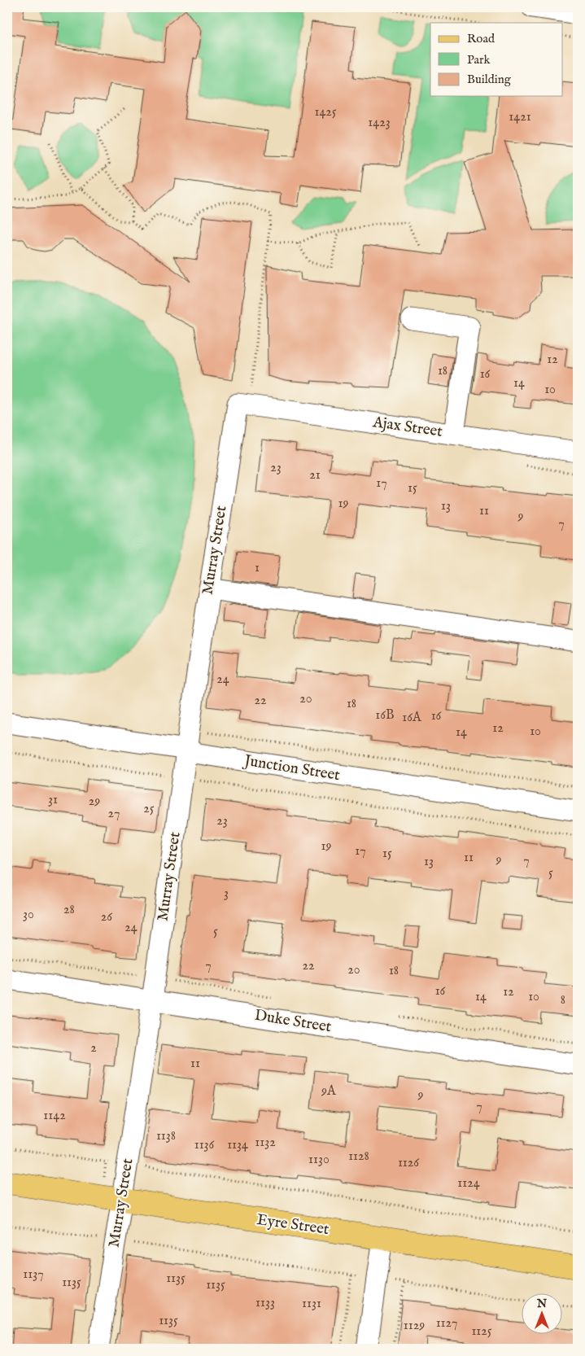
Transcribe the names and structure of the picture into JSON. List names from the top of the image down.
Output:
{
  "streets": {
    "main road": ["Eyre Street"],
    "street": [
      "Ajax Street",
      "Murray Street",
      "Junction Street",
      "Duke Street"
    ]
  },
  "crossings": [
    ["Ajax Street", "Murray Street"],
    ["Murray Street", "Junction Street"],
    ["Murray Street", "Duke Street"],
    ["Murray Street", "Eyre Street"]
  ],
  "house_numbers": [
    "1425",
    "1421",
    "1423",
    "12",
    "18",
    "16",
    "14",
    "10",
    "23",
    "21",
    "17",
    "15",
    "19",
    "13",
    "11",
    "9",
    "7",
    "1",
    "24",
    "20",
    "22",
    "18",
    "16B",
    "16",
    "16A",
    "12",
    "10",
    "14",
    "31",
    "29",
    "25",
    "27",
    "23",
    "19",
    "17",
    "15",
    "11",
    "9",
    "7",
    "13",
    "5",
    "3",
    "28",
    "30",
    "26",
    "24",
    "5",
    "7",
    "22",
    "20",
    "18",
    "16",
    "12",
    "14",
    "10",
    "8",
    "2",
    "11",
    "9A",
    "9",
    "7",
    "1142",
    "1138",
    "1132",
    "1136",
    "1134",
    "1128",
    "1130",
    "1126",
    "1124",
    "1137",
    "1135",
    "1135",
    "1135",
    "1133",
    "1131",
    "1135",
    "1127",
    "1129",
    "1125"
  ],
  "legend": ["Road", "Park", "Building"],
  "north": "top"
}
